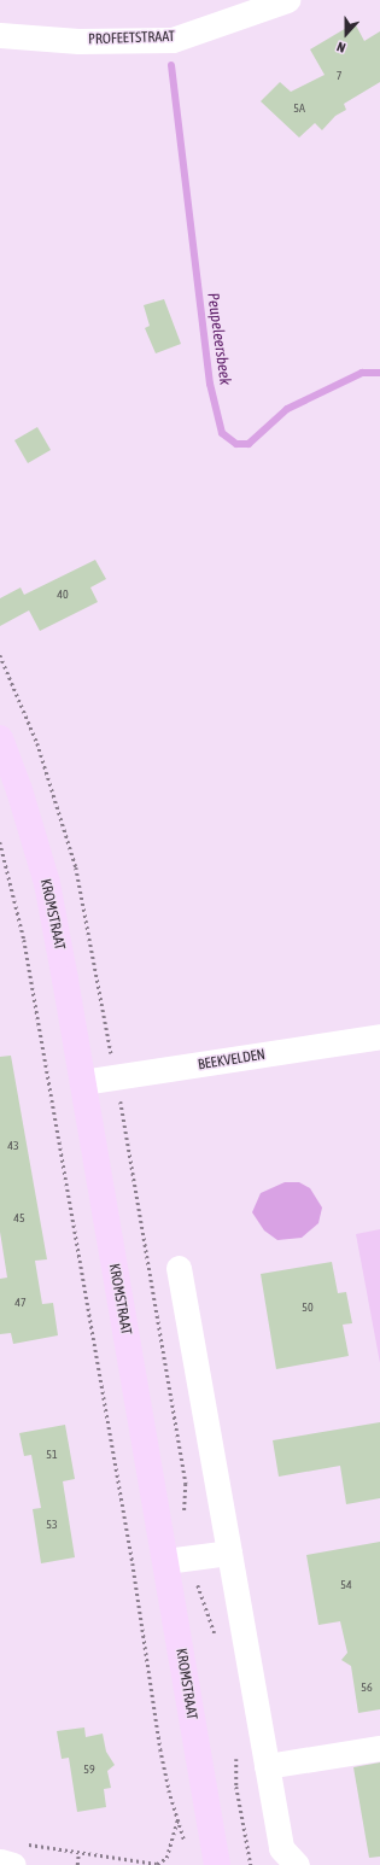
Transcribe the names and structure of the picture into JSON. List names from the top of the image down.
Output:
{
  "streets": {
    "main road": ["KROMSTRAAT"],
    "street": ["PROFEETSTRAAT", "BEEKVELDEN"]
  },
  "crossings": [
    ["KROMSTRAAT", "BEEKVELDEN"]
  ],
  "water": ["Peupeleersbeek"],
  "house_numbers": [
    "7",
    "5A",
    "40",
    "43",
    "45",
    "47",
    "50",
    "51",
    "53",
    "54",
    "56",
    "59"
  ],
  "north": "bottom"
}
